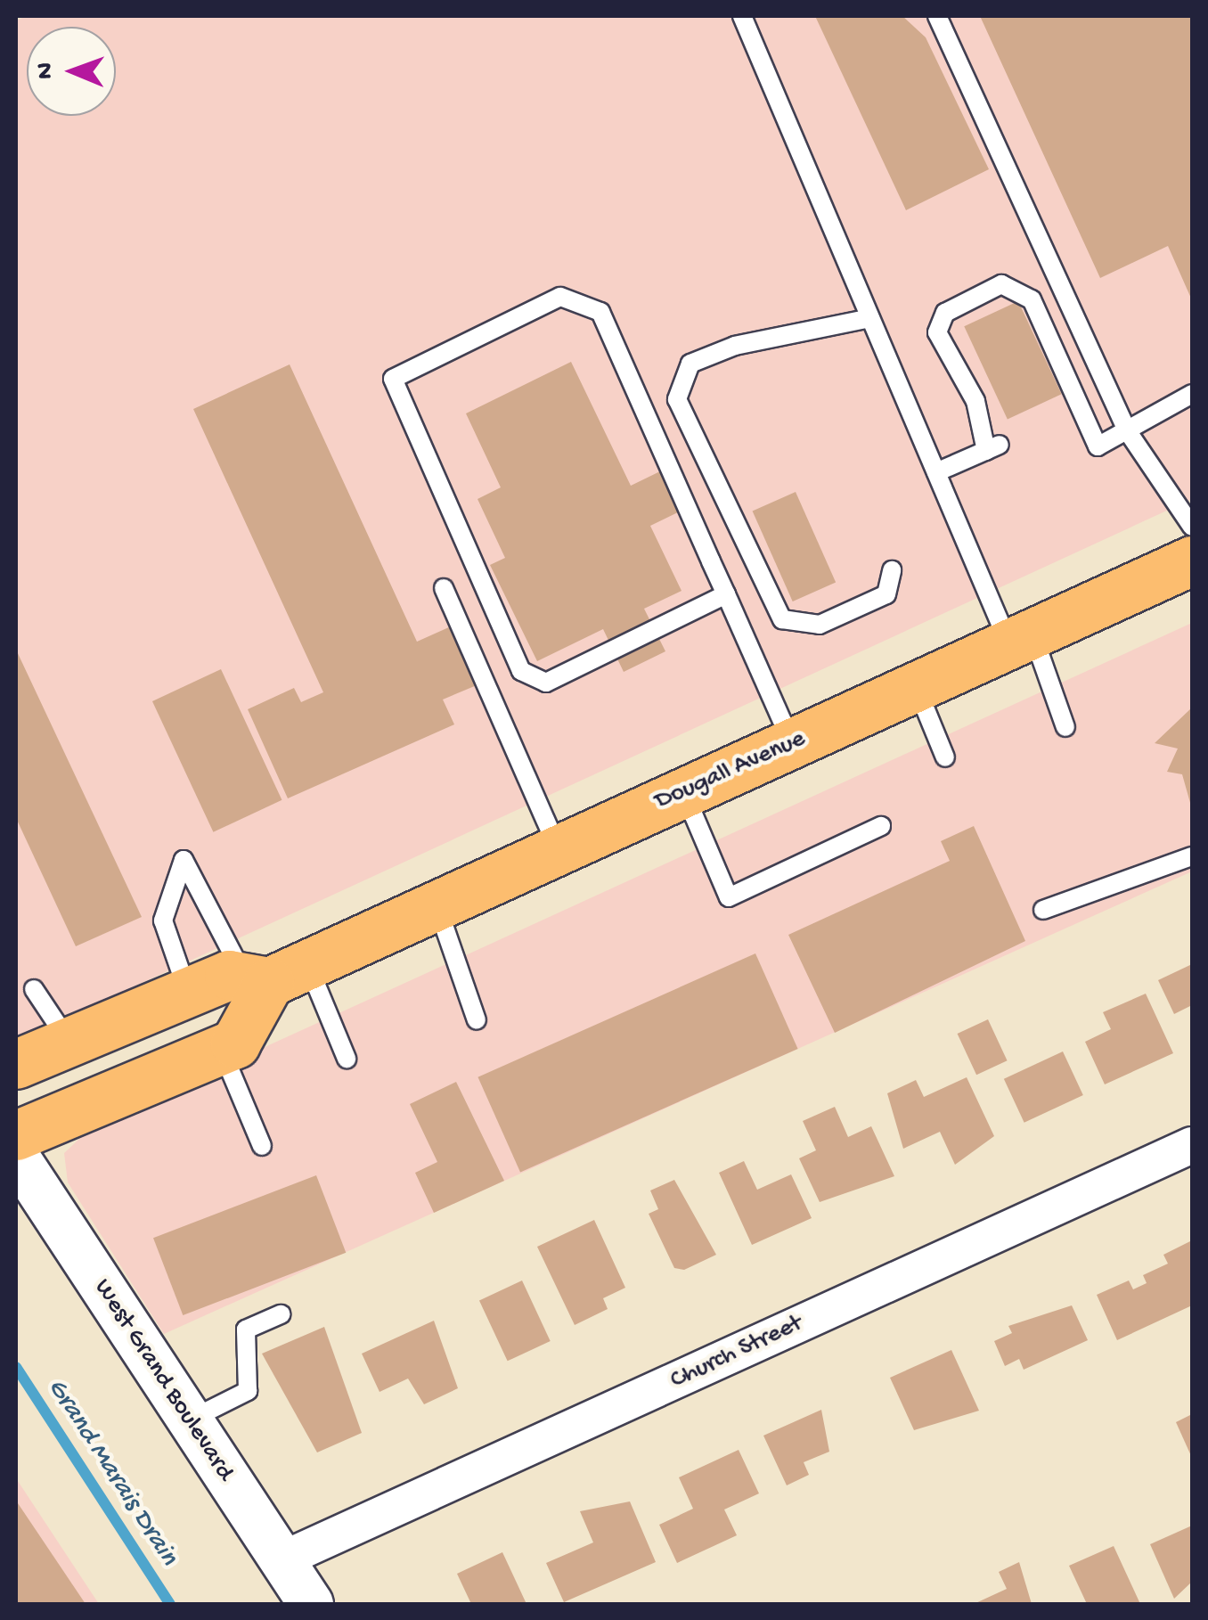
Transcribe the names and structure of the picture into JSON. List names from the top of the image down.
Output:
{
  "streets": {
    "main road": ["Dougall Avenue"],
    "street": ["Church Street", "West Grand Boulevard"]
  },
  "crossings": [
    ["Church Street", "West Grand Boulevard"]
  ],
  "water": ["Grand Marais Drain"],
  "north": "left"
}
